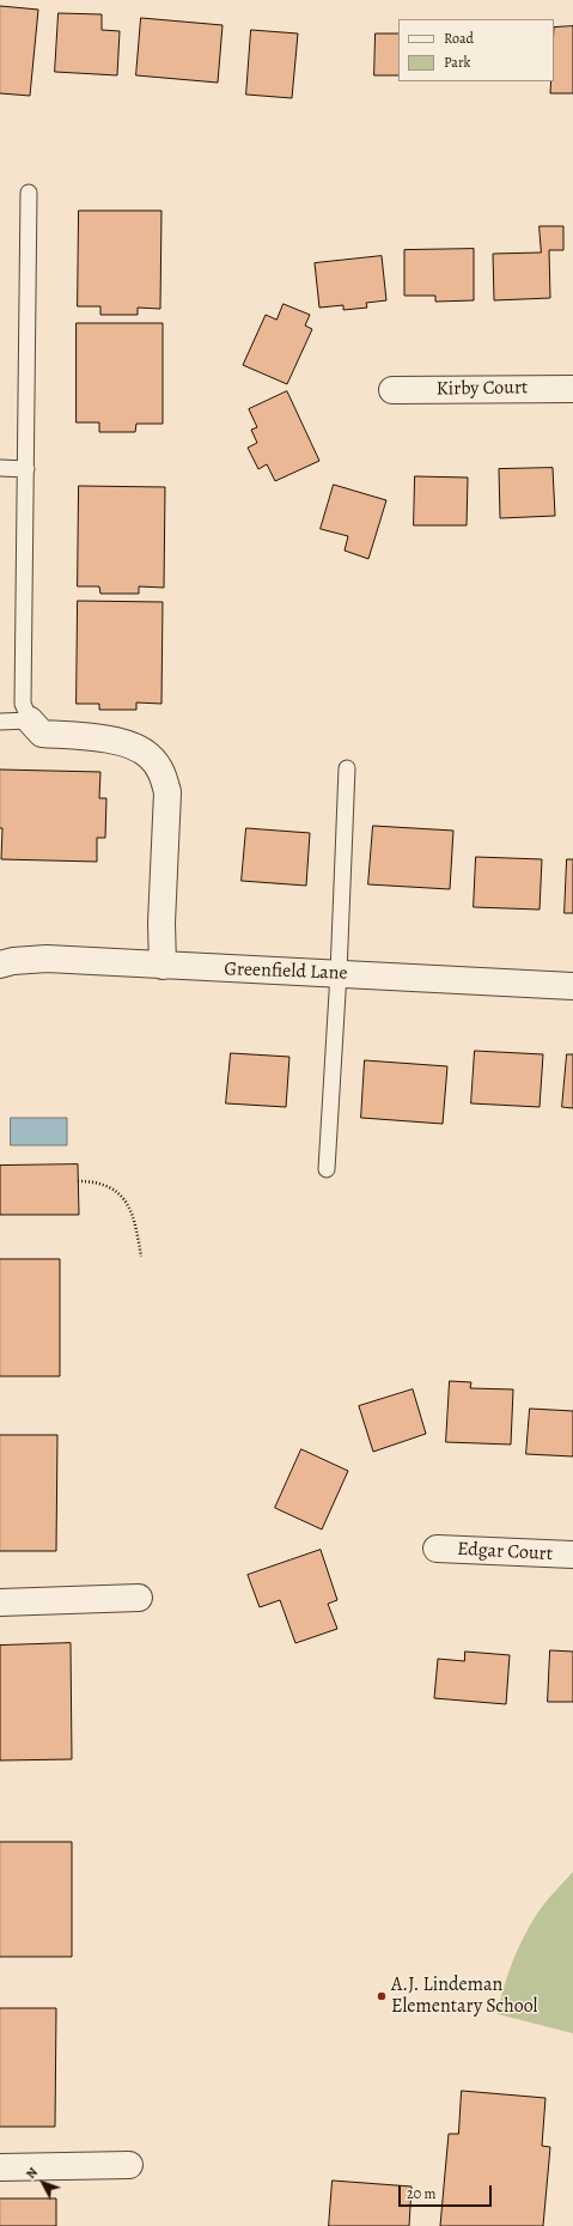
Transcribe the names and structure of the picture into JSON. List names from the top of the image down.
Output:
{
  "streets": {
    "street": ["Kirby Court", "Greenfield Lane", "Edgar Court"]
  },
  "places": ["A.J. Lindeman Elementary School"],
  "legend": ["Road", "Park"],
  "scale_bar": "20 m",
  "north": "top left"
}
